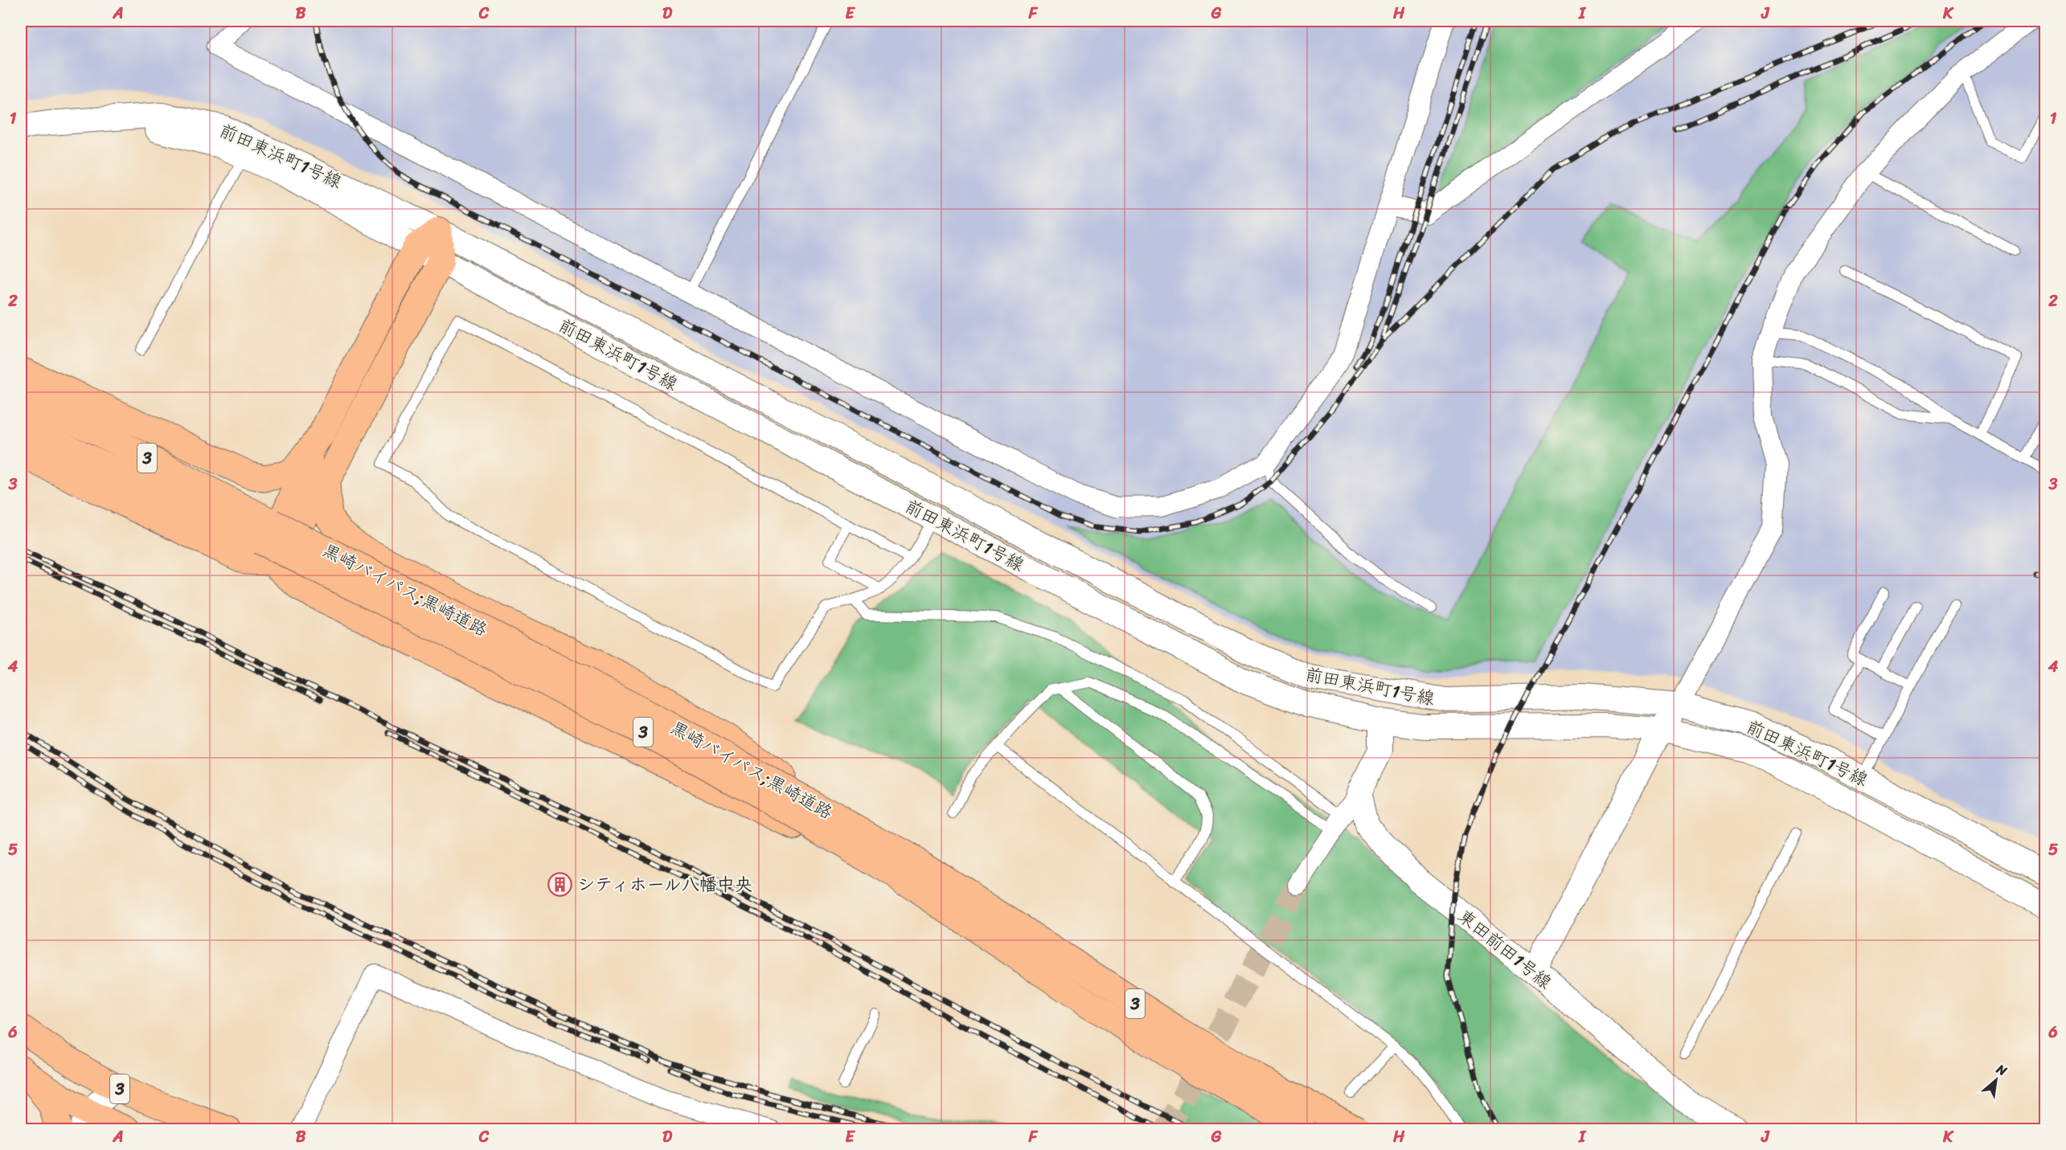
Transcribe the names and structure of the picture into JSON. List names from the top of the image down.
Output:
{
  "streets": {
    "highway": ["3", "黒崎バイパス;黒崎道路"],
    "street": ["前田東浜町1号線", "東田前田1号線"]
  },
  "places": {
    "building": ["シティホール八幡中央"]
  },
  "north": "top right",
  "grid": {
    "columns": [
      "A",
      "B",
      "C",
      "D",
      "E",
      "F",
      "G",
      "H",
      "I",
      "J",
      "K"
    ],
    "rows": [
      "1",
      "2",
      "3",
      "4",
      "5",
      "6"
    ]
  }
}
